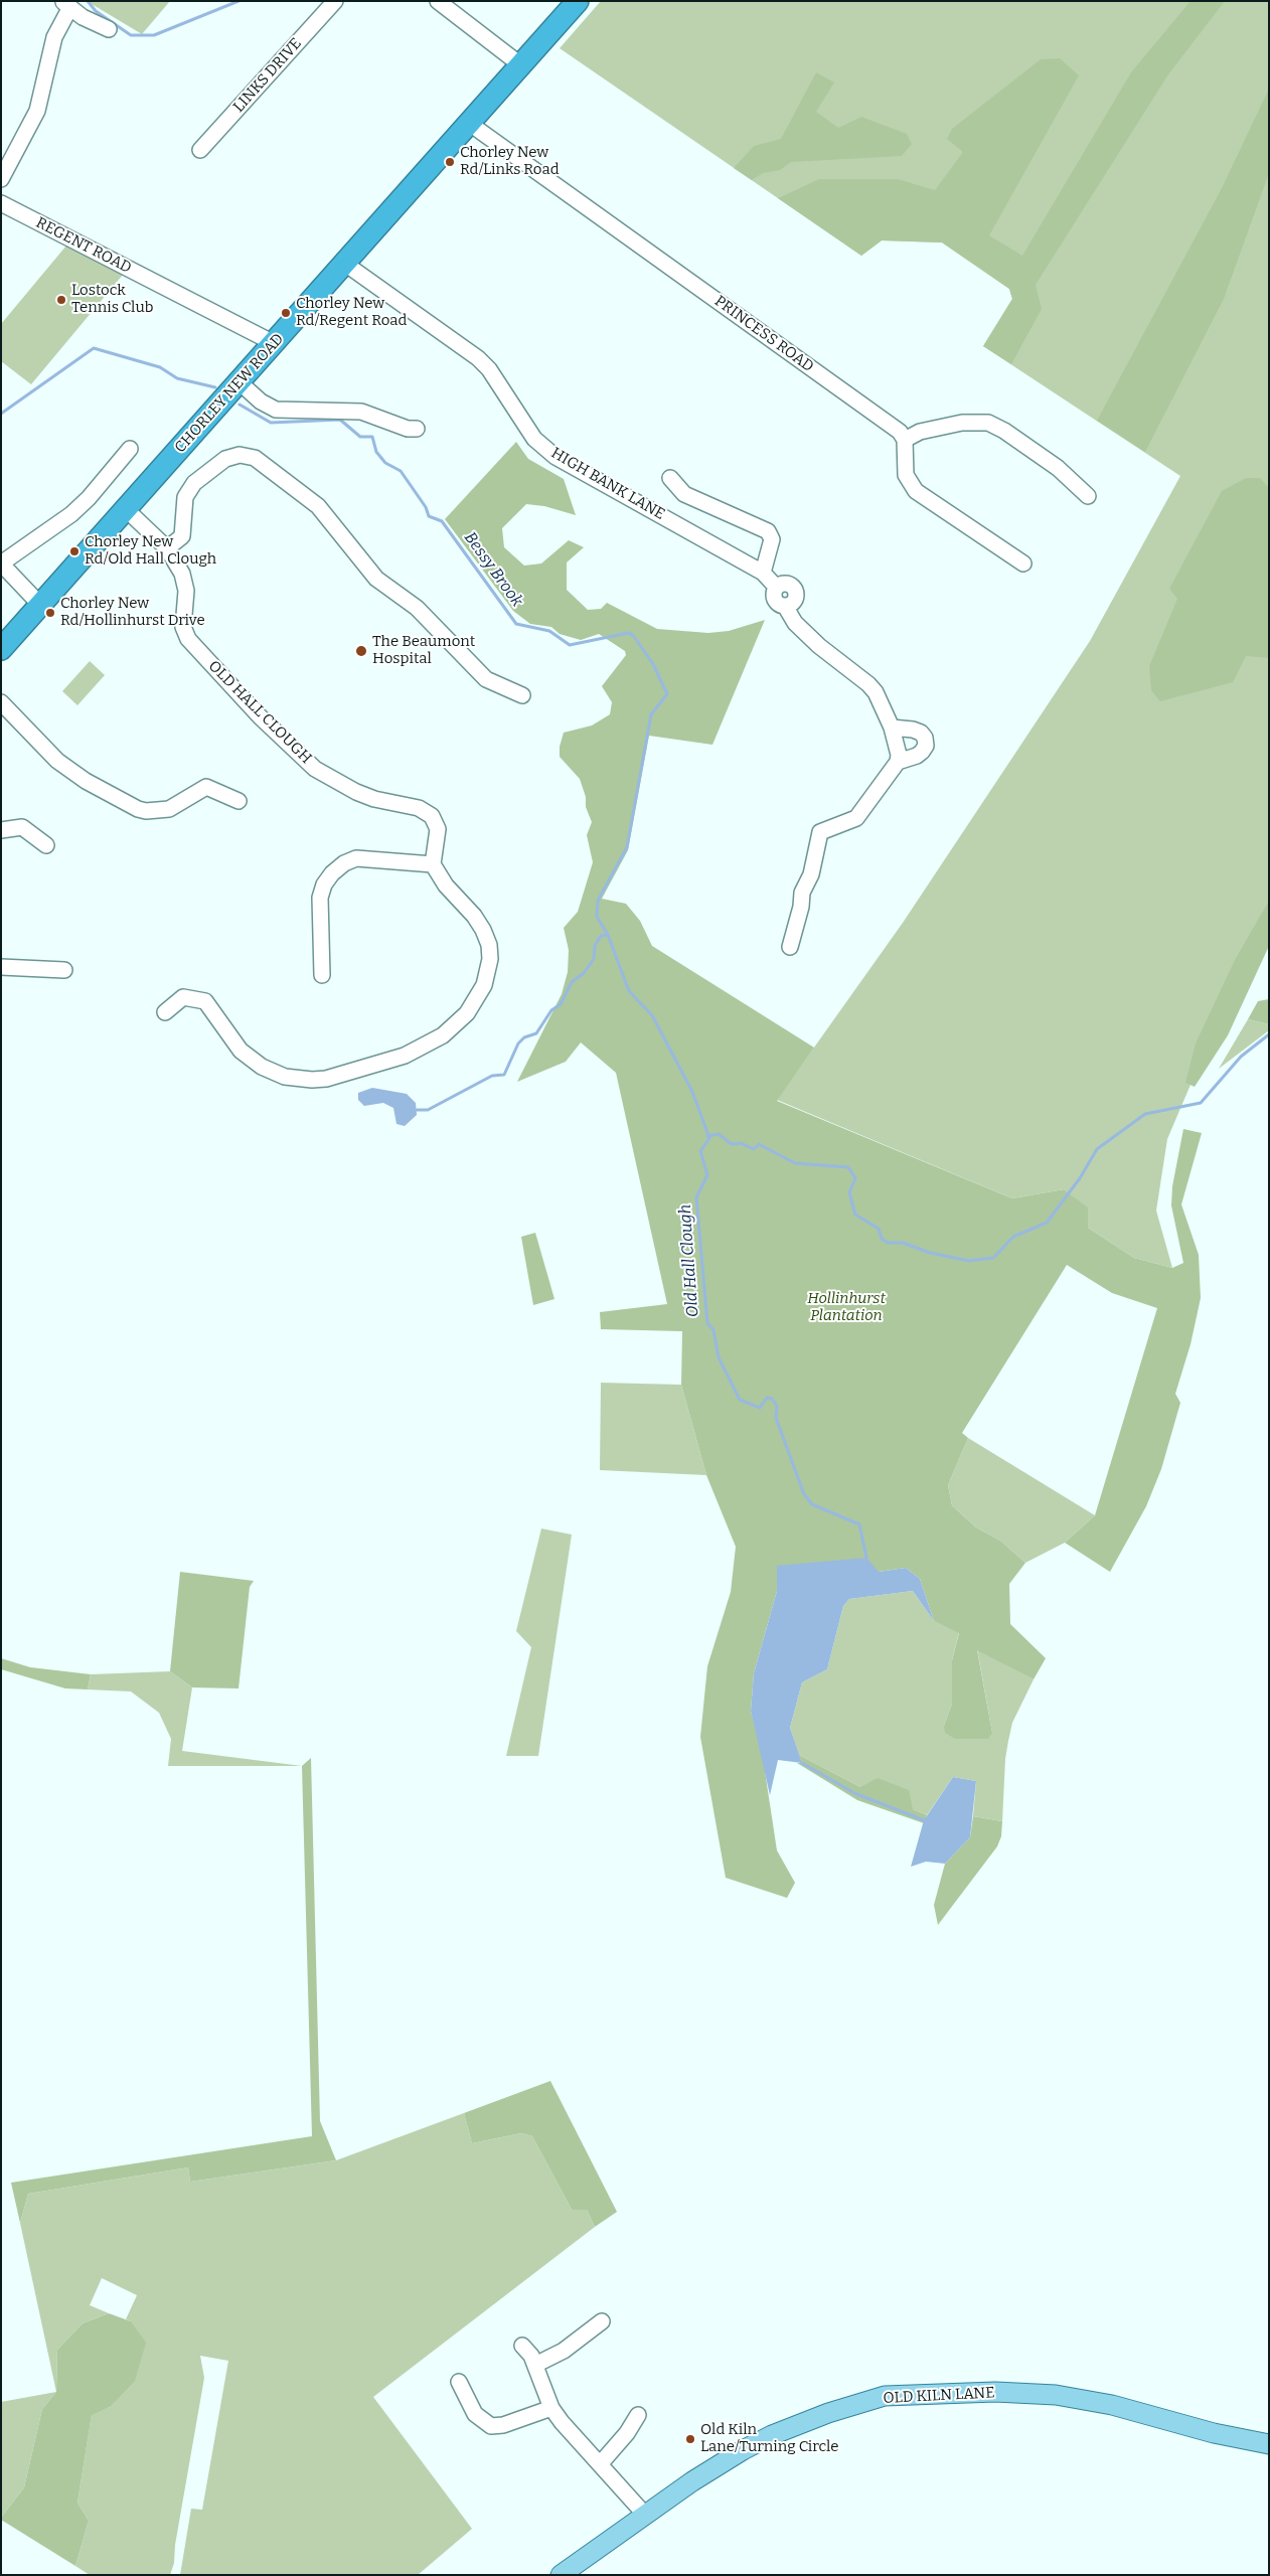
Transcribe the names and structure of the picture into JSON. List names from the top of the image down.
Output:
{
  "streets": {
    "highway": ["CHORLEY NEW ROAD"],
    "main road": ["OLD KILN LANE"],
    "street": [
      "LINKS DRIVE",
      "REGENT ROAD",
      "PRINCESS ROAD",
      "HIGH BANK LANE",
      "OLD HALL CLOUGH"
    ]
  },
  "crossings": [
    ["REGENT ROAD", "CHORLEY NEW ROAD"],
    ["PRINCESS ROAD", "CHORLEY NEW ROAD"],
    ["CHORLEY NEW ROAD", "HIGH BANK LANE"],
    ["CHORLEY NEW ROAD", "OLD HALL CLOUGH"]
  ],
  "water": ["Bessy Brook", "Old Hall Clough"],
  "parks": ["Hollinhurst Plantation"],
  "places": [
    "Chorley New Rd/Links Road",
    "Lostock Tennis Club",
    "Chorley New Rd/Regent Road",
    "Chorley New Rd/Old Hall Clough",
    "Chorley New Rd/Hollinhurst Drive",
    "The Beaumont Hospital",
    "Old Kiln Lane/Turning Circle"
  ]
}
